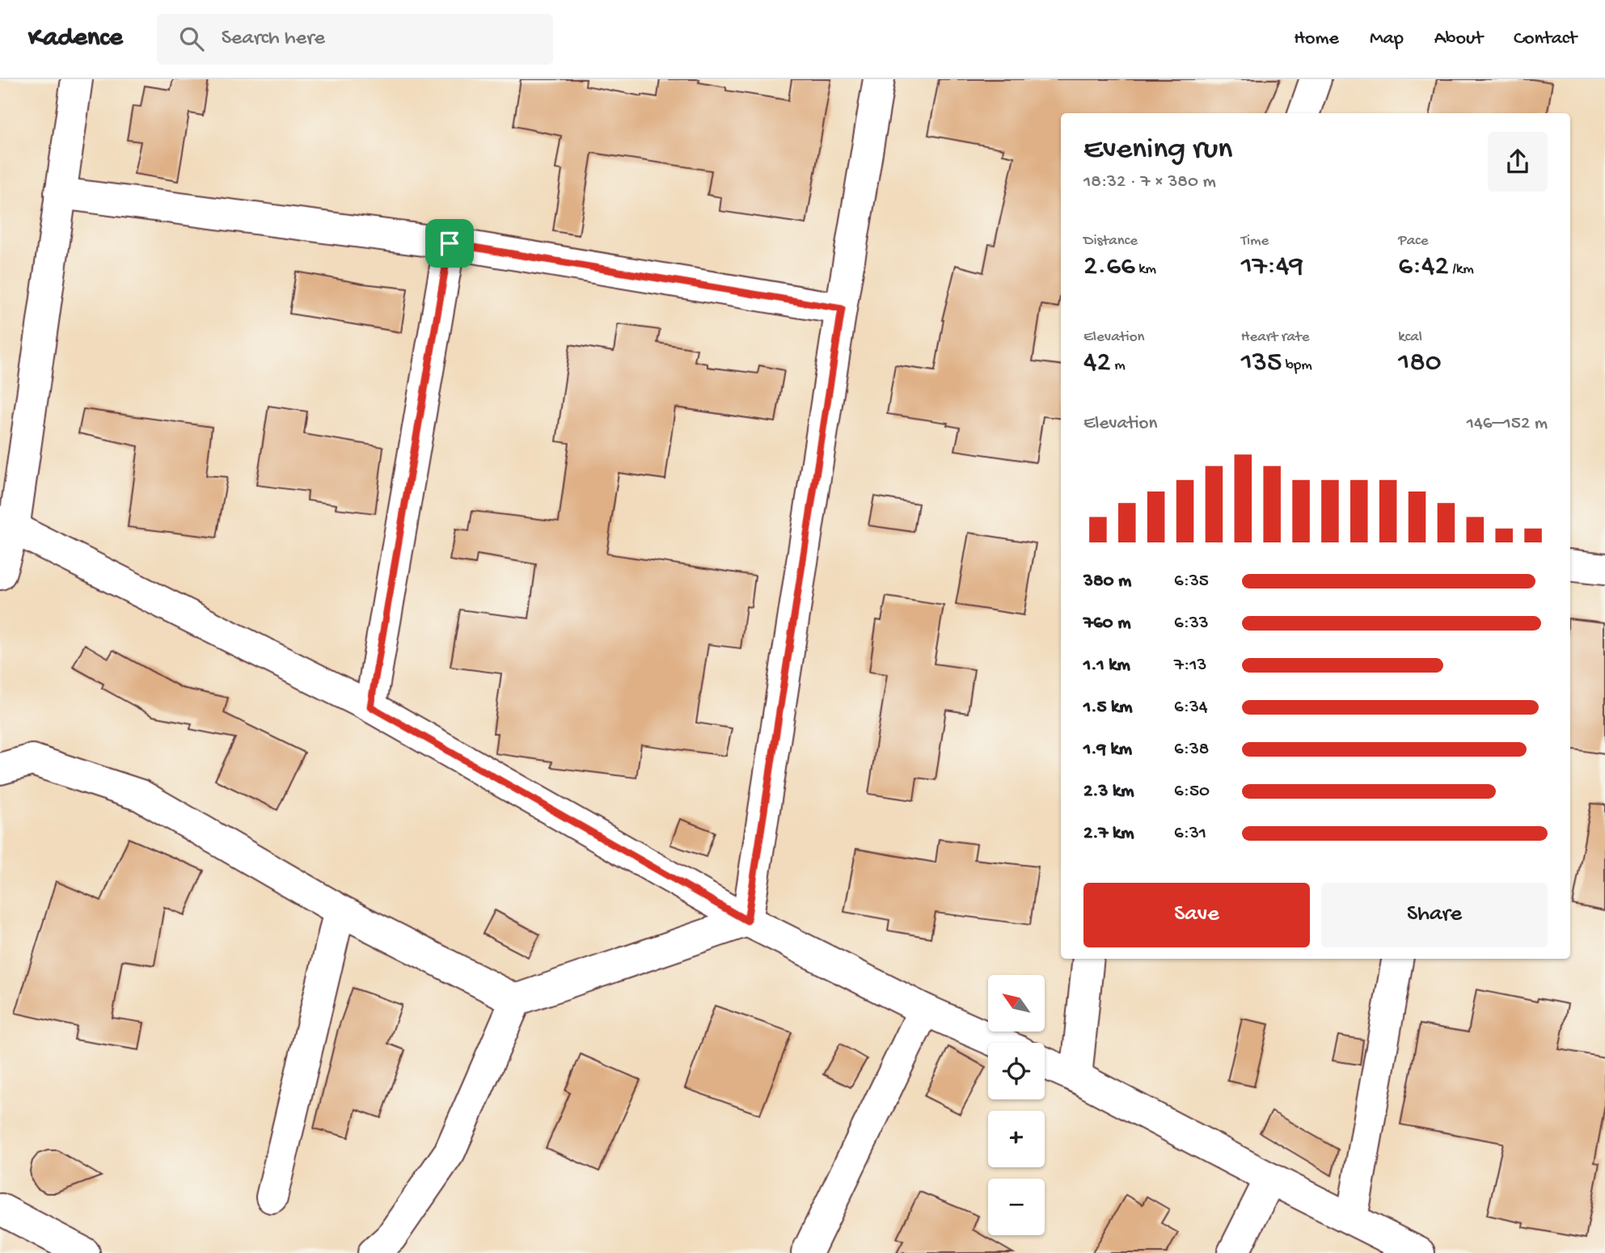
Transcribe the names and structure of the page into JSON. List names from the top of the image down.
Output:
{
  "north": "top left",
  "page": {
    "header": "Kadence",
    "search": "Search here",
    "nav": [
      "Home",
      "Map",
      "About",
      "Contact"
    ],
    "heading": ["Evening run", "18:32 · 7 × 380 m"],
    "stats": [
      ["Distance", "2.66 km"],
      ["Time", "17:49"],
      ["Pace", "6:42 /km"],
      ["Elevation", "42 m"],
      ["Heart rate", "135 bpm"],
      ["kcal", "180"]
    ],
    "chart": ["Elevation", "146–152 m"],
    "list": [
      {
        "name": "380 m",
        "note": "6:35"
      },
      {
        "name": "760 m",
        "note": "6:33"
      },
      {
        "name": "1.1 km",
        "note": "7:13"
      },
      {
        "name": "1.5 km",
        "note": "6:34"
      },
      {
        "name": "1.9 km",
        "note": "6:38"
      },
      {
        "name": "2.3 km",
        "note": "6:50"
      },
      {
        "name": "2.7 km",
        "note": "6:31"
      }
    ],
    "buttons": ["Save", "Share"],
    "map_buttons": ["+", "−"]
  }
}
